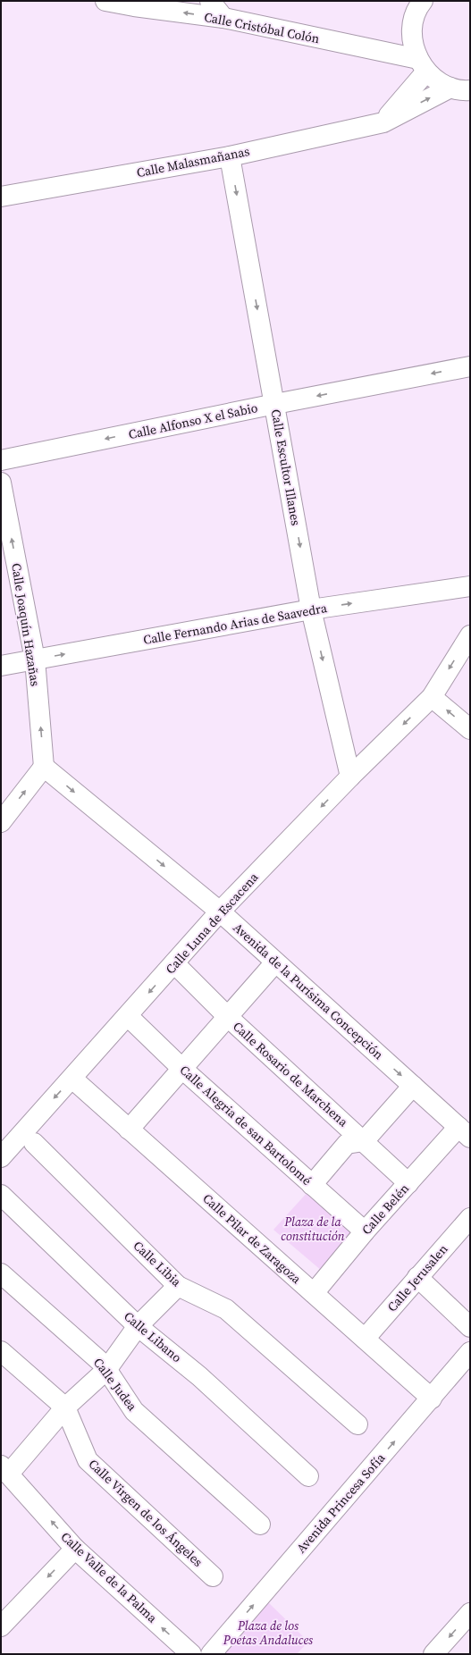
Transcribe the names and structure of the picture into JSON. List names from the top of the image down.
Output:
{
  "streets": {
    "street": [
      "Calle Cristóbal Colón",
      "Calle Malasmañanas",
      "Calle Alfonso X el Sabio",
      "Calle Escultor Illanes",
      "Calle Fernando Arias de Saavedra",
      "Calle Joaquín Hazañas",
      "Calle Luna de Escacena",
      "Avenida de la Purísima Concepción",
      "Calle Rosario de Marchena",
      "Calle Alegria de san Bartolomé",
      "Calle Belén",
      "Calle Pilar de Zaragoza",
      "Calle Libia",
      "Calle Jerusalen",
      "Calle Libano",
      "Calle Judea",
      "Avenida Princesa Sofía",
      "Calle Virgen de los Ángeles",
      "Calle Valle de la Palma"
    ]
  },
  "crossings": [
    ["Calle Malasmañanas", "Calle Escultor Illanes"],
    ["Calle Alfonso X el Sabio", "Calle Escultor Illanes"],
    ["Calle Escultor Illanes", "Calle Fernando Arias de Saavedra"],
    ["Calle Escultor Illanes", "Calle Luna de Escacena"],
    ["Calle Fernando Arias de Saavedra", "Calle Joaquín Hazañas"],
    ["Calle Joaquín Hazañas", "Avenida de la Purísima Concepción"],
    ["Calle Luna de Escacena", "Avenida de la Purísima Concepción"],
    ["Calle Luna de Escacena", "Calle Rosario de Marchena"],
    ["Calle Luna de Escacena", "Calle Alegria de san Bartolomé"],
    ["Calle Luna de Escacena", "Calle Pilar de Zaragoza"],
    ["Avenida de la Purísima Concepción", "Calle Belén"],
    ["Calle Rosario de Marchena", "Calle Belén"],
    ["Calle Alegria de san Bartolomé", "Calle Belén"],
    ["Calle Belén", "Calle Pilar de Zaragoza"],
    ["Calle Pilar de Zaragoza", "Calle Jerusalen"],
    ["Calle Pilar de Zaragoza", "Avenida Princesa Sofía"]
  ],
  "one_way": [
    "Calle Alfonso X el Sabio",
    "Calle Escultor Illanes",
    "Calle Fernando Arias de Saavedra",
    "Calle Joaquín Hazañas",
    "Calle Luna de Escacena",
    "Avenida de la Purísima Concepción",
    "Avenida Princesa Sofía",
    "Calle Valle de la Palma"
  ],
  "parks": ["Plaza de la constitución", "Plaza de los Poetas Andaluces"]
}
